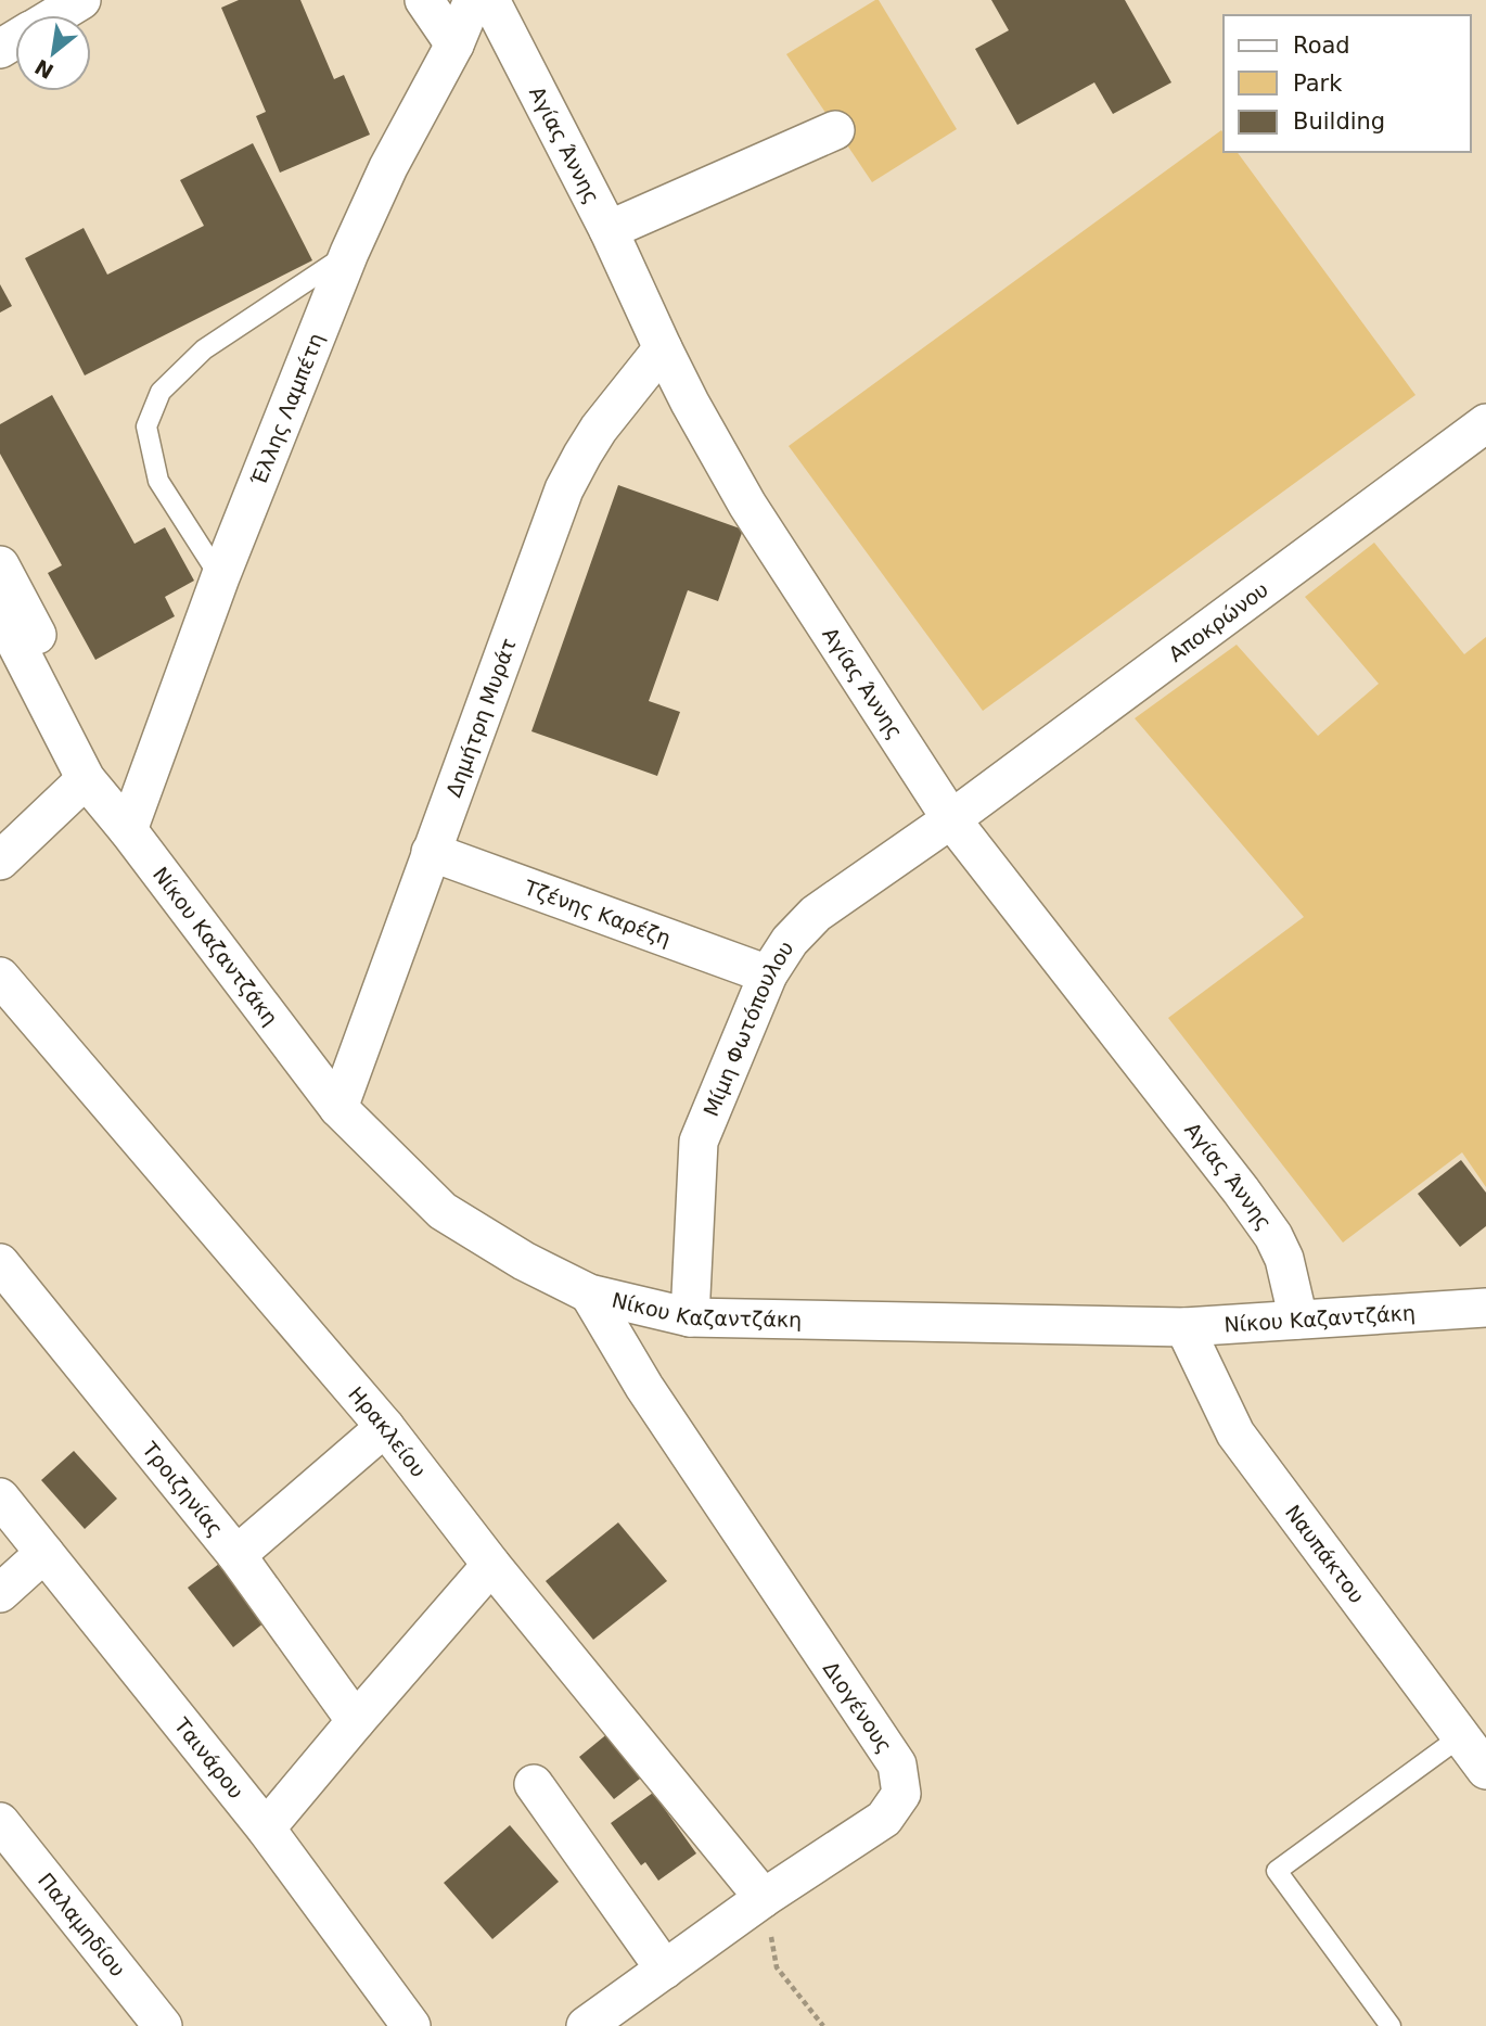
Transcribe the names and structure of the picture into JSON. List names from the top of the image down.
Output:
{
  "streets": {
    "street": [
      "Αγίας Άννης",
      "Έλλης Λαμπέτη",
      "Αποκρώνου",
      "Δημήτρη Μυράτ",
      "Τζένης Καρέζη",
      "Νίκου Καζαντζάκη",
      "Μίμη Φωτόπουλου",
      "Ηρακλείου",
      "Τροιζηνίας",
      "Ναυπάκτου",
      "Διογένους",
      "Ταινάρου",
      "Παλαμηδίου"
    ]
  },
  "crossings": [
    ["Αγίας Άννης", "Αποκρώνου"],
    ["Αγίας Άννης", "Δημήτρη Μυράτ"],
    ["Αγίας Άννης", "Νίκου Καζαντζάκη"],
    ["Αγίας Άννης", "Μίμη Φωτόπουλου"],
    ["Έλλης Λαμπέτη", "Νίκου Καζαντζάκη"],
    ["Αποκρώνου", "Μίμη Φωτόπουλου"],
    ["Δημήτρη Μυράτ", "Τζένης Καρέζη"],
    ["Δημήτρη Μυράτ", "Νίκου Καζαντζάκη"],
    ["Τζένης Καρέζη", "Μίμη Φωτόπουλου"],
    ["Νίκου Καζαντζάκη", "Μίμη Φωτόπουλου"],
    ["Νίκου Καζαντζάκη", "Ναυπάκτου"],
    ["Νίκου Καζαντζάκη", "Διογένους"],
    ["Ηρακλείου", "Διογένους"]
  ],
  "legend": ["Road", "Park", "Building"],
  "north": "bottom left"
}
